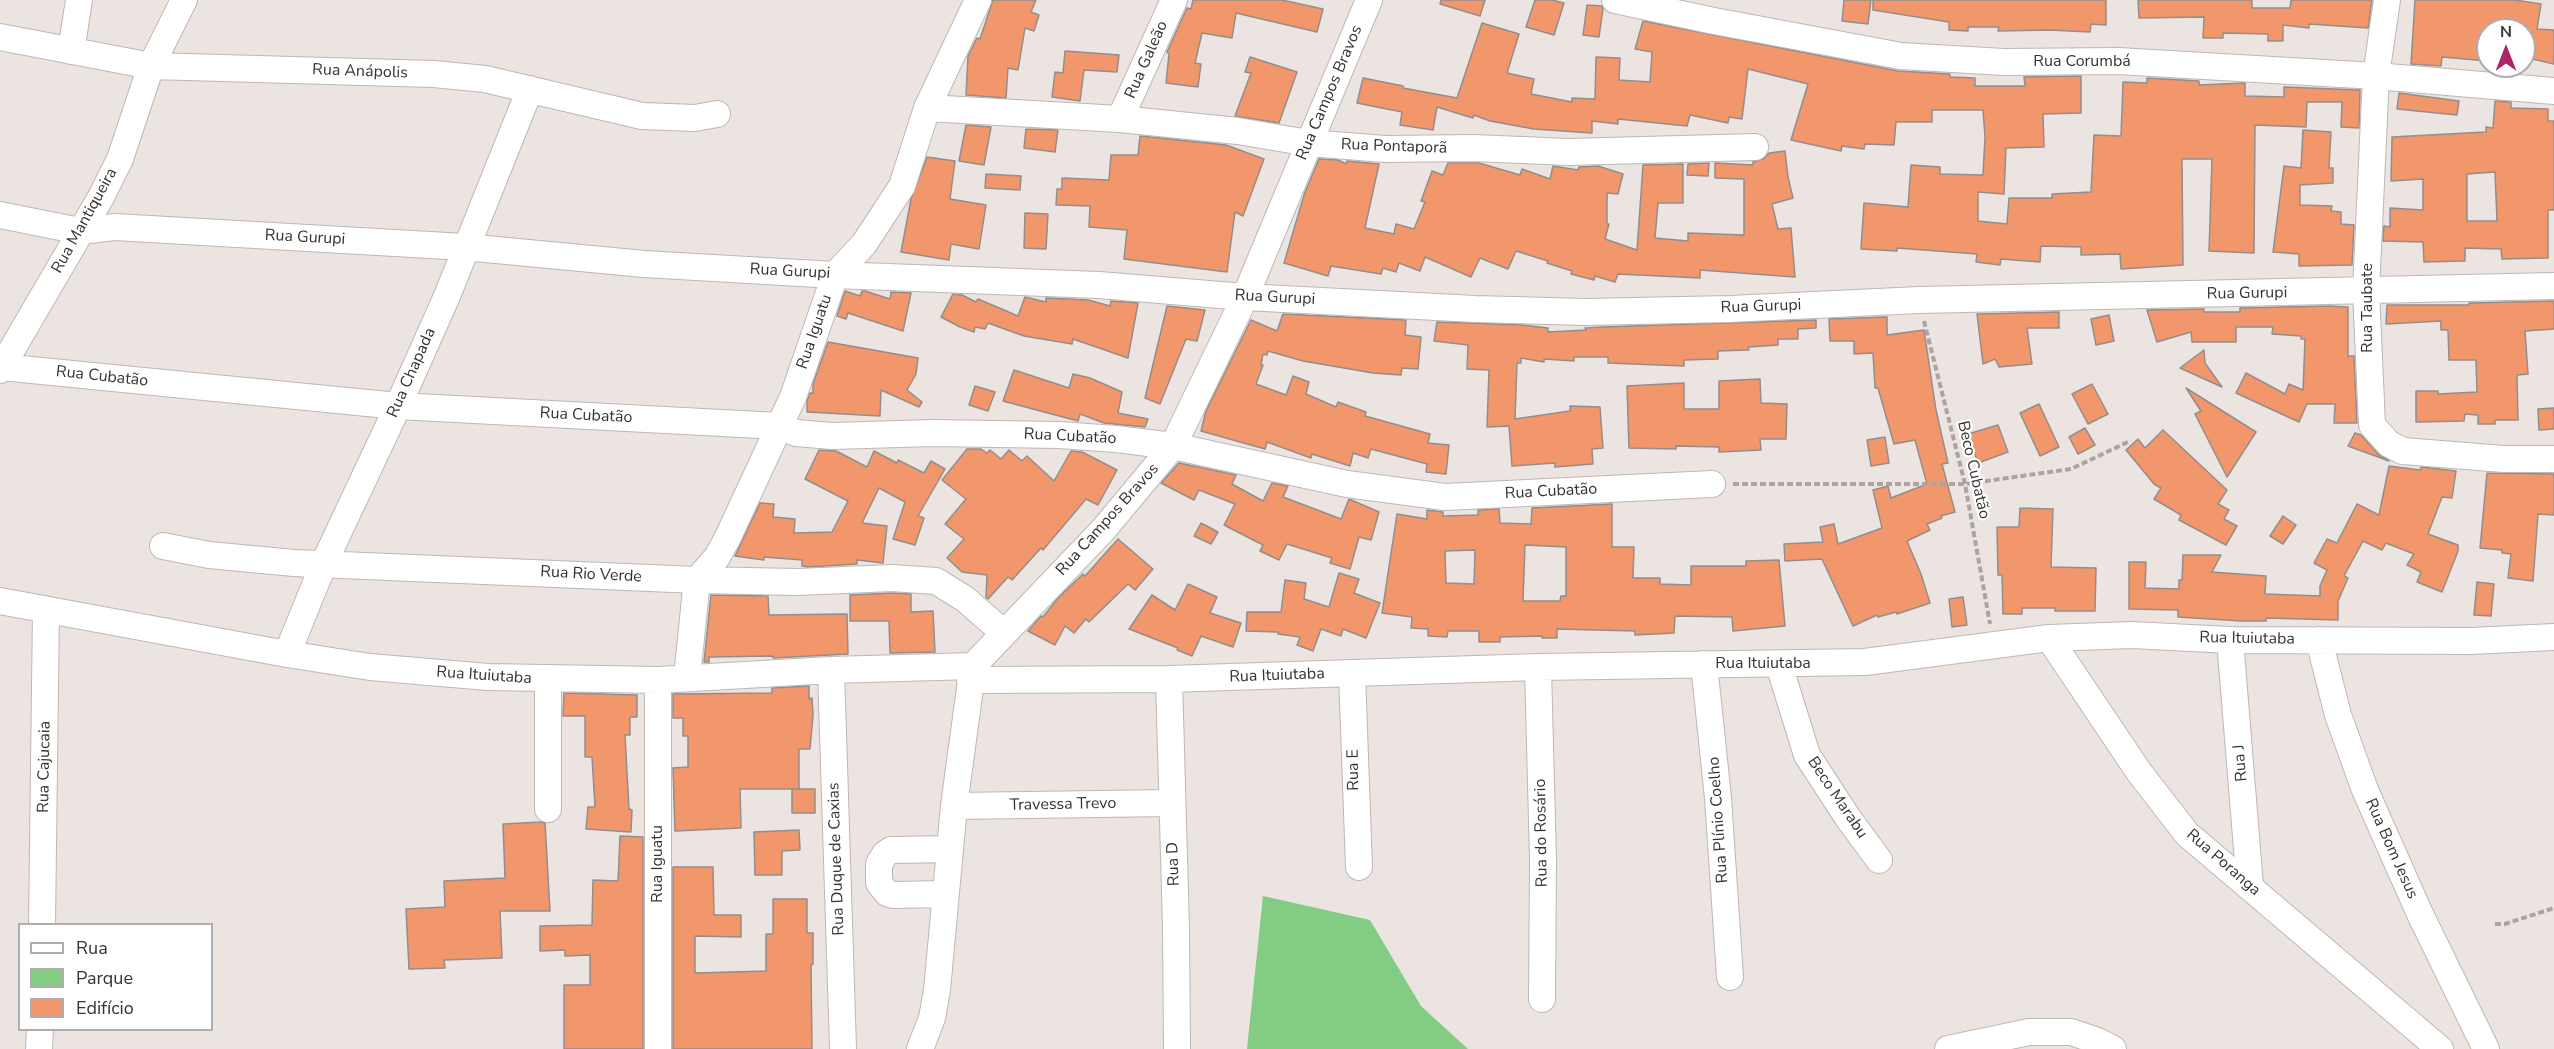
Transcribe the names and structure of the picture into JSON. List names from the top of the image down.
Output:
{
  "streets": {
    "street": [
      "Rua Galeão",
      "Rua Corumbá",
      "Rua Anápolis",
      "Rua Campos Bravos",
      "Rua Pontaporã",
      "Rua Mantiqueira",
      "Rua Gurupi",
      "Rua Taubate",
      "Rua Iguatu",
      "Rua Chapada",
      "Rua Cubatão",
      "Rua Rio Verde",
      "Rua Ituiutaba",
      "Rua J",
      "Rua Cajucaia",
      "Rua E",
      "Beco Marabu",
      "Travessa Trevo",
      "Rua Plínio Coelho",
      "Rua do Rosário",
      "Rua Bom Jesus",
      "Rua Duque de Caxias",
      "Rua Poranga",
      "Rua D"
    ],
    "path": ["Beco Cubatão"]
  },
  "crossings": [
    ["Rua Galeão", "Rua Pontaporã"],
    ["Rua Corumbá", "Rua Taubate"],
    ["Rua Anápolis", "Rua Mantiqueira"],
    ["Rua Anápolis", "Rua Chapada"],
    ["Rua Campos Bravos", "Rua Pontaporã"],
    ["Rua Campos Bravos", "Rua Gurupi"],
    ["Rua Campos Bravos", "Rua Cubatão"],
    ["Rua Campos Bravos", "Rua Rio Verde"],
    ["Rua Campos Bravos", "Rua Ituiutaba"],
    ["Rua Pontaporã", "Rua Iguatu"],
    ["Rua Mantiqueira", "Rua Gurupi"],
    ["Rua Mantiqueira", "Rua Cubatão"],
    ["Rua Gurupi", "Rua Taubate"],
    ["Rua Gurupi", "Rua Iguatu"],
    ["Rua Gurupi", "Rua Chapada"],
    ["Rua Gurupi", "Beco Cubatão"],
    ["Rua Iguatu", "Rua Cubatão"],
    ["Rua Iguatu", "Rua Rio Verde"],
    ["Rua Iguatu", "Rua Ituiutaba"],
    ["Rua Chapada", "Rua Cubatão"],
    ["Rua Chapada", "Rua Rio Verde"],
    ["Rua Chapada", "Rua Ituiutaba"],
    ["Beco Cubatão", "Rua Ituiutaba"],
    ["Rua Ituiutaba", "Rua J"],
    ["Rua Ituiutaba", "Rua Cajucaia"],
    ["Rua Ituiutaba", "Rua E"],
    ["Rua Ituiutaba", "Beco Marabu"],
    ["Rua Ituiutaba", "Rua Plínio Coelho"],
    ["Rua Ituiutaba", "Rua do Rosário"],
    ["Rua Ituiutaba", "Rua Bom Jesus"],
    ["Rua Ituiutaba", "Rua Duque de Caxias"],
    ["Rua Ituiutaba", "Rua Poranga"],
    ["Rua Ituiutaba", "Rua D"],
    ["Rua J", "Rua Poranga"],
    ["Travessa Trevo", "Rua D"]
  ],
  "legend": ["Rua", "Parque", "Edifício"],
  "north": "top"
}
